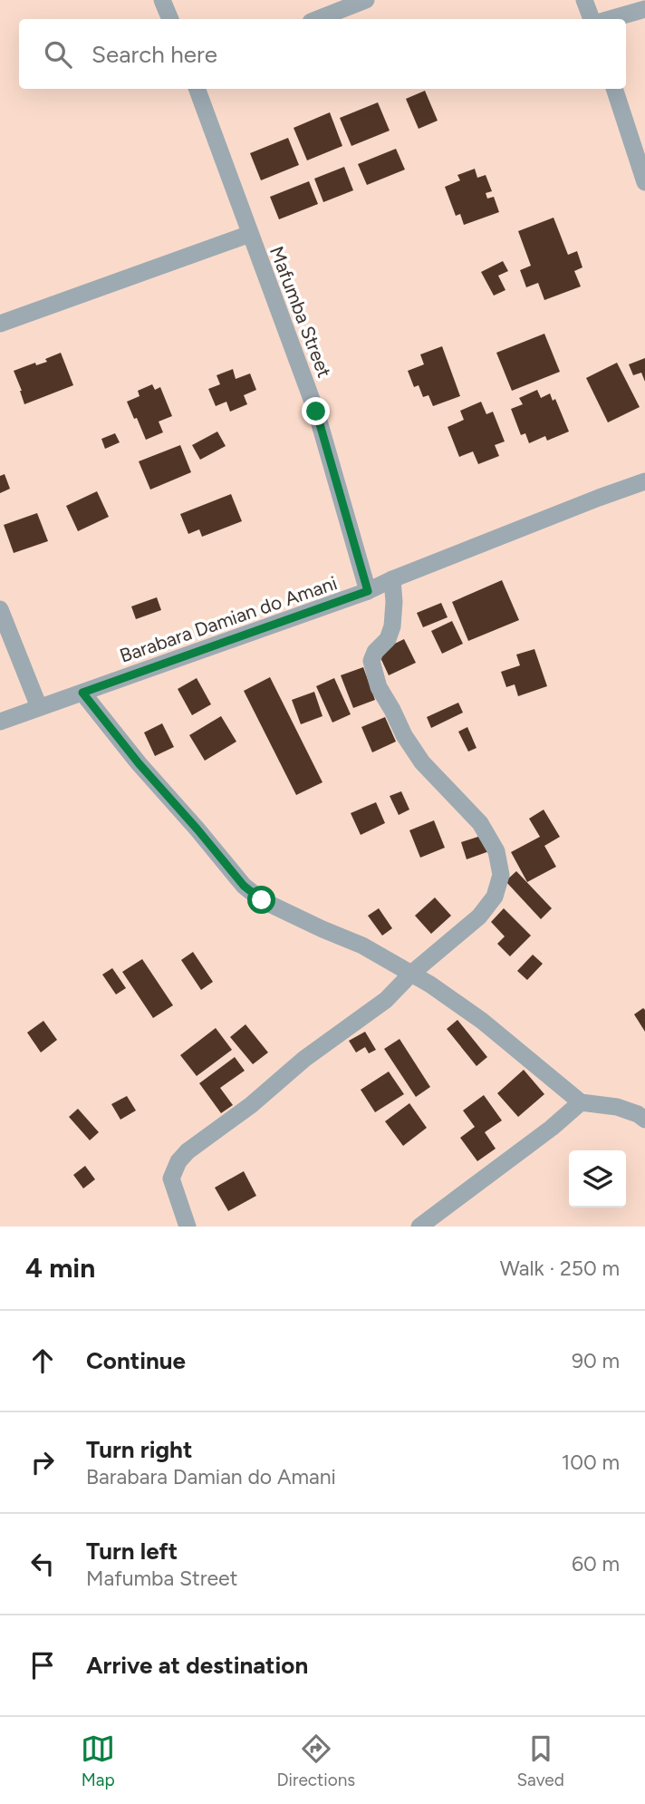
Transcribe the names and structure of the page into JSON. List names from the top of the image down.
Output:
{
  "streets": {
    "street": ["Mafumba Street", "Barabara Damian do Amani"]
  },
  "crossings": [
    ["Mafumba Street", "Barabara Damian do Amani"]
  ],
  "page": {
    "search": "Search here",
    "heading": ["4 min", "Walk · 250 m"],
    "list": [
      ["Continue", "90 m"],
      ["Turn right", "Barabara Damian do Amani", "100 m"],
      ["Turn left", "Mafumba Street", "60 m"],
      "Arrive at destination"
    ],
    "nav": ["Map", "Directions", "Saved"]
  }
}
